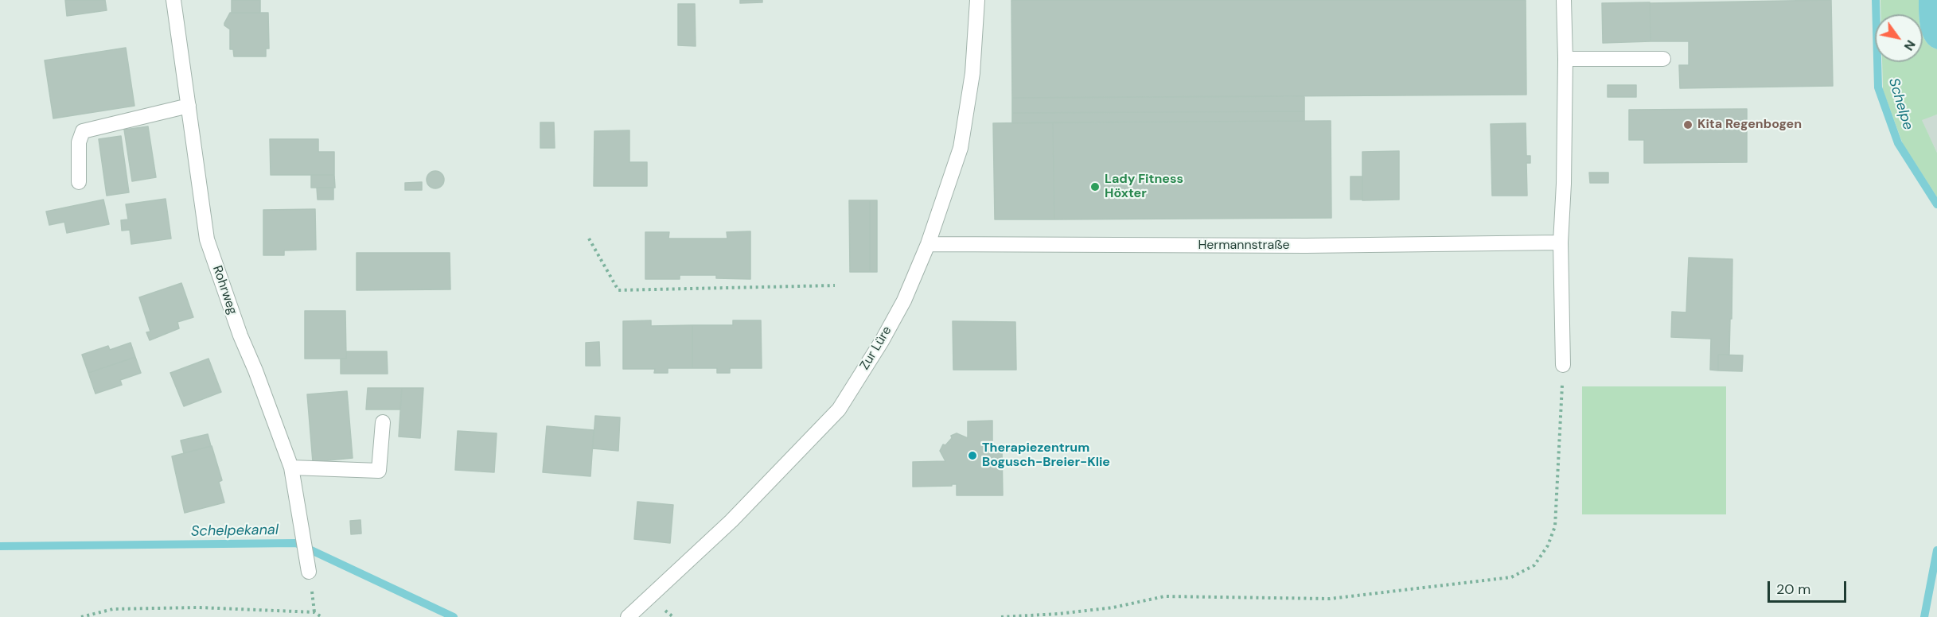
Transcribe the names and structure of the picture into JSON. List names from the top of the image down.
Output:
{
  "streets": {
    "street": ["Hermannstraße", "Rohrweg", "Zur Lüre"]
  },
  "crossings": [
    ["Hermannstraße", "Zur Lüre"]
  ],
  "water": ["Schelpe", "Schelpekanal"],
  "places": ["Kita Regenbogen", "Lady Fitness Höxter", "Therapiezentrum Bogusch-Breier-Klie"],
  "scale_bar": "20 m",
  "north": "bottom right"
}
